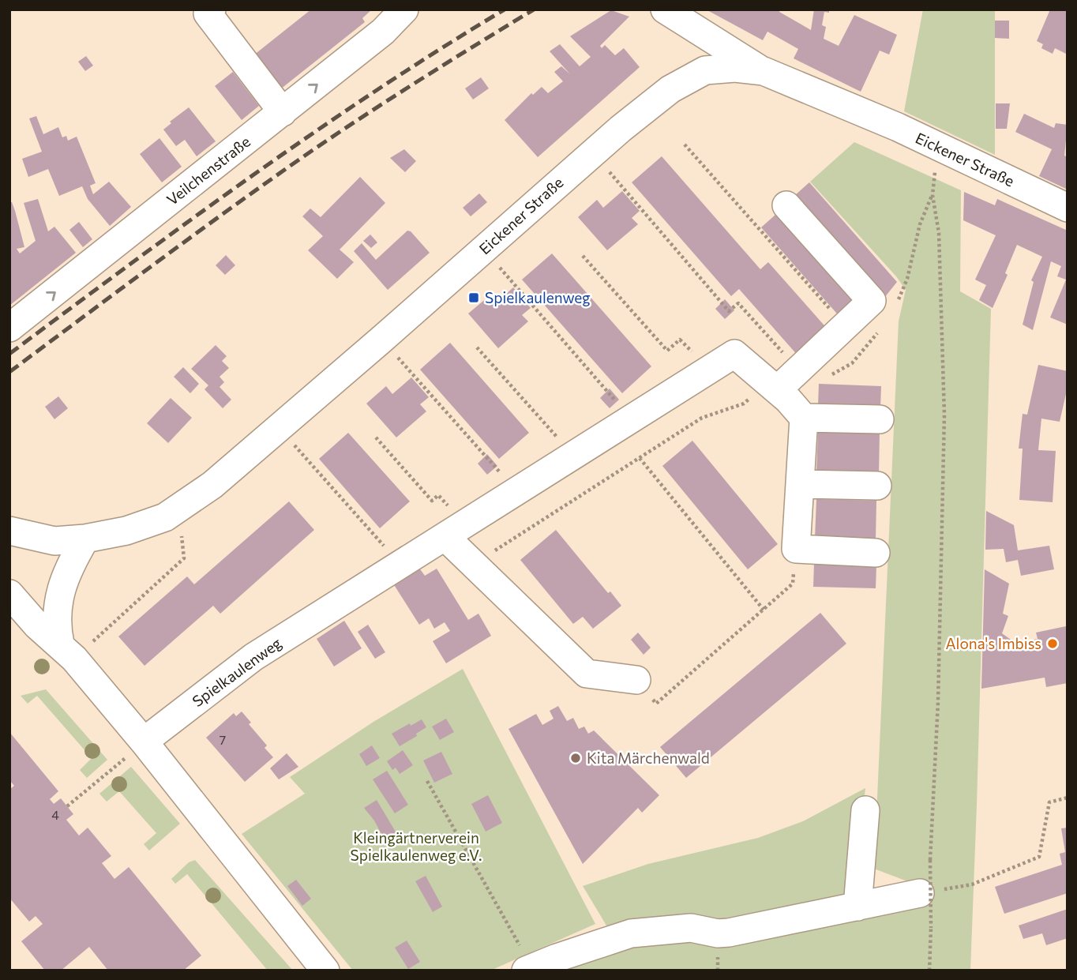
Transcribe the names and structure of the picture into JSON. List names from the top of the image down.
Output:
{
  "streets": {
    "street": ["Eickener Straße", "Veilchenstraße", "Spielkaulenweg"]
  },
  "one_way": ["Veilchenstraße"],
  "parks": ["Kleingärtnerverein Spielkaulenweg e.V."],
  "places": {
    "transit": ["Spielkaulenweg"],
    "other": ["Alona's Imbiss", "Kita Märchenwald"]
  },
  "house_numbers": ["7", "4"]
}
